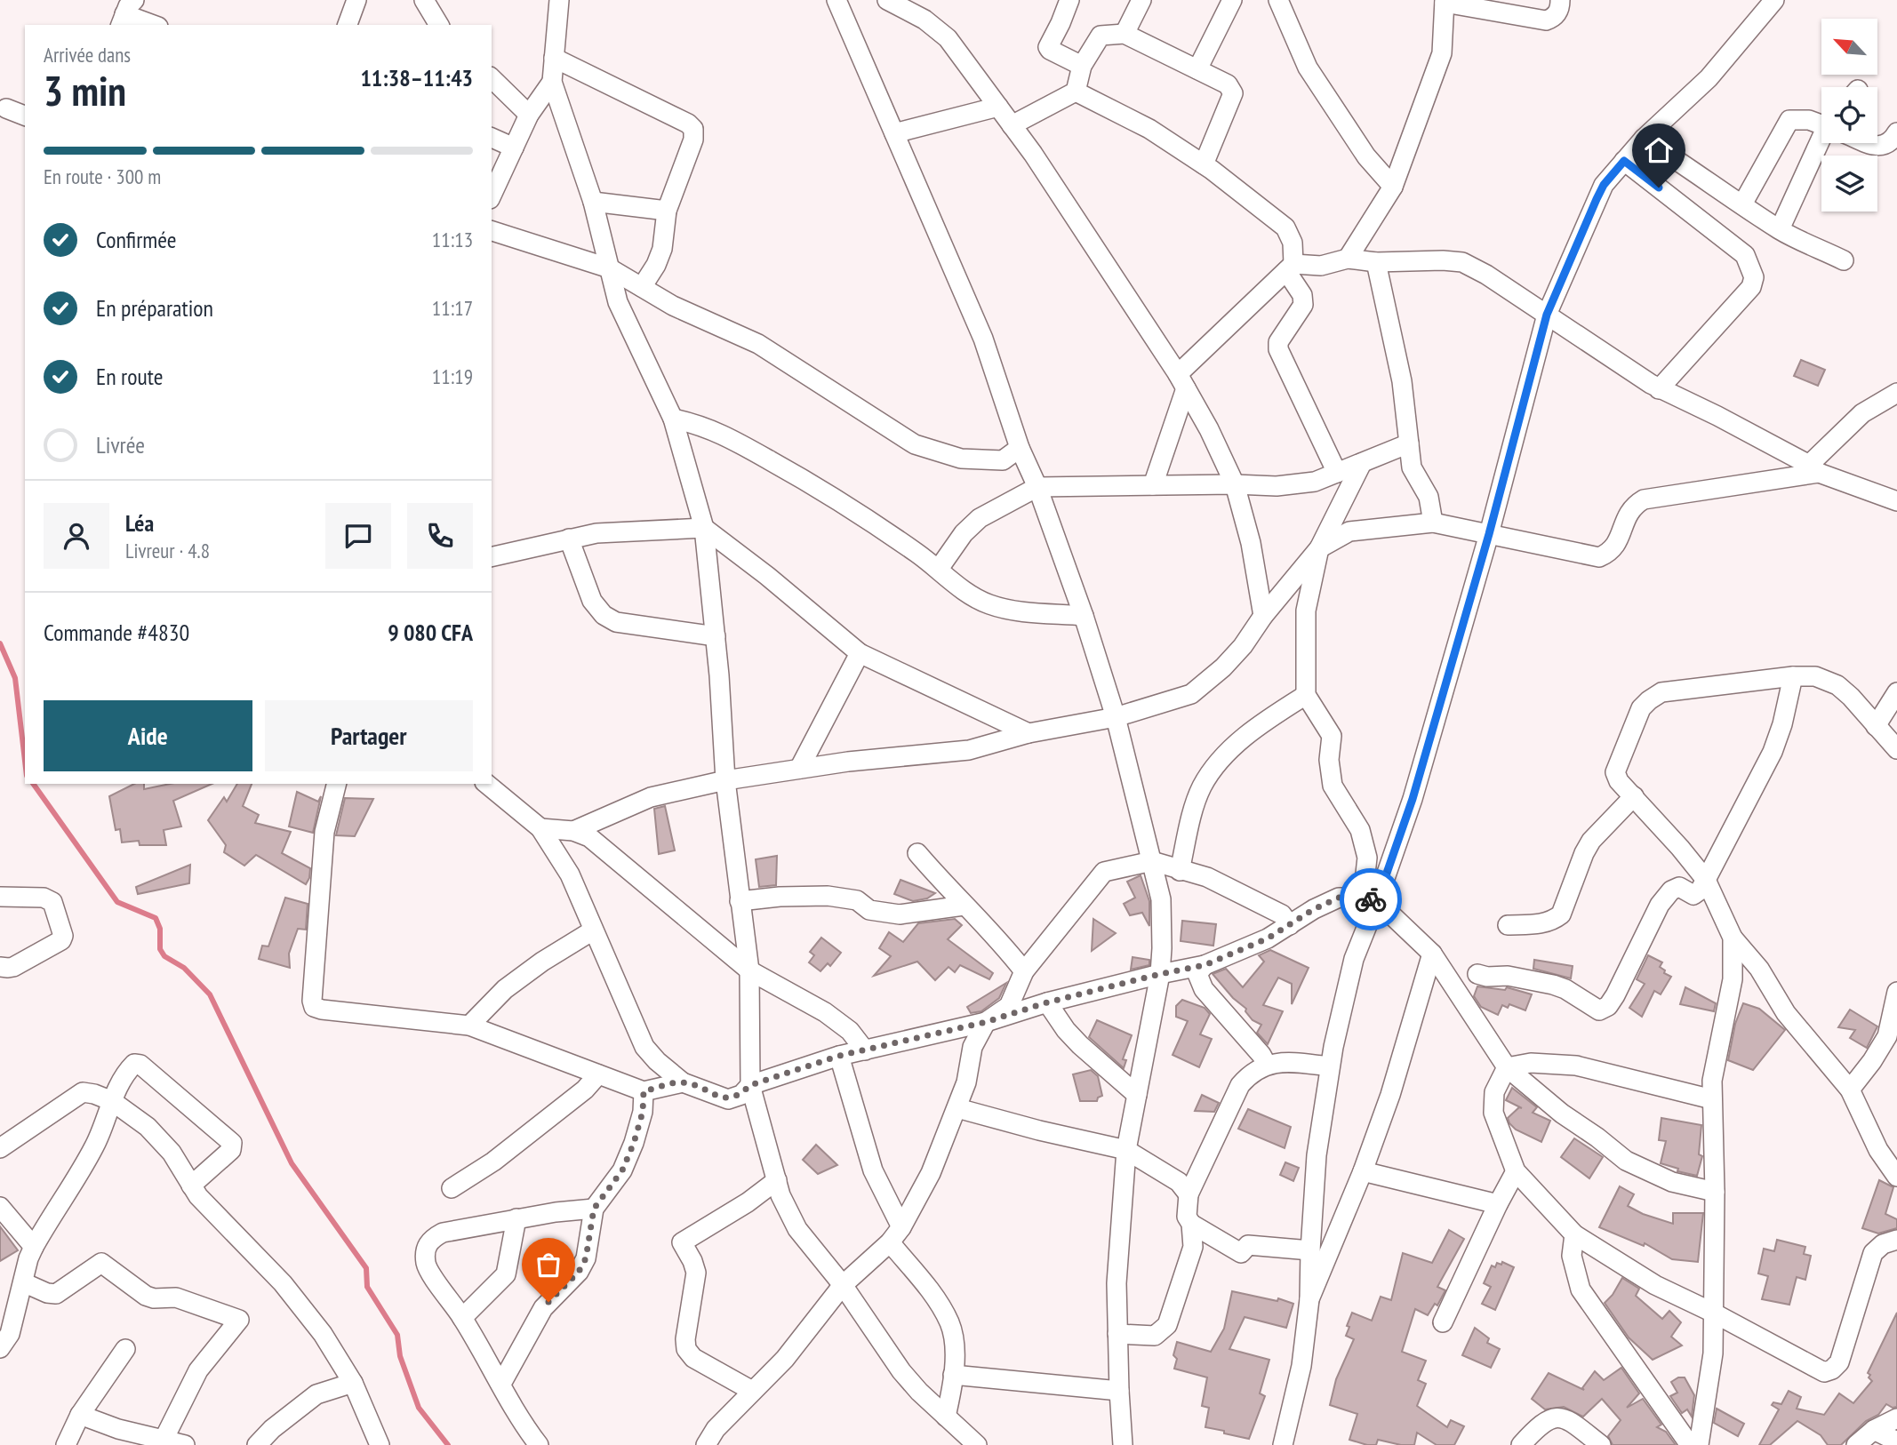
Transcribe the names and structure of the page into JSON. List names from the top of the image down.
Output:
{
  "north": "top left",
  "page": {
    "heading": ["3 min", "Arrivée dans", "11:38–11:43"],
    "panel": [
      "Léa",
      "Livreur · 4.8",
      "Commande #4830",
      "9 080 CFA"
    ],
    "bar": "En route · 300 m",
    "list": [
      ["Confirmée", "11:13"],
      ["En préparation", "11:17"],
      ["En route", "11:19"],
      "Livrée"
    ],
    "buttons": ["Aide", "Partager"]
  }
}
